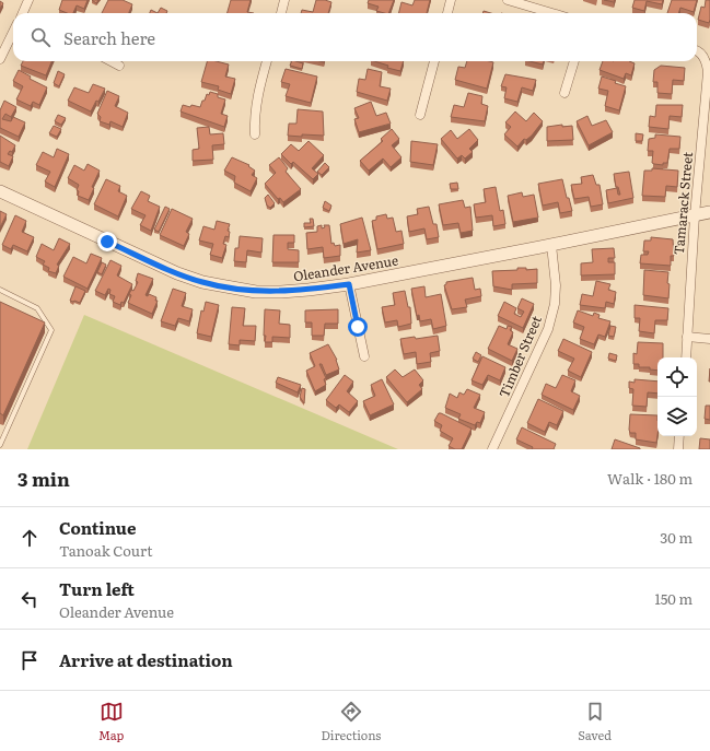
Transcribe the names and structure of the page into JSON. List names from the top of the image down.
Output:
{
  "streets": {
    "street": ["Tamarack Street", "Oleander Avenue", "Timber Street"]
  },
  "crossings": [
    ["Tamarack Street", "Oleander Avenue"],
    ["Oleander Avenue", "Timber Street"]
  ],
  "page": {
    "search": "Search here",
    "heading": ["3 min", "Walk · 180 m"],
    "list": [
      ["Continue", "Tanoak Court", "30 m"],
      ["Turn left", "Oleander Avenue", "150 m"],
      "Arrive at destination"
    ],
    "nav": ["Map", "Directions", "Saved"]
  }
}
